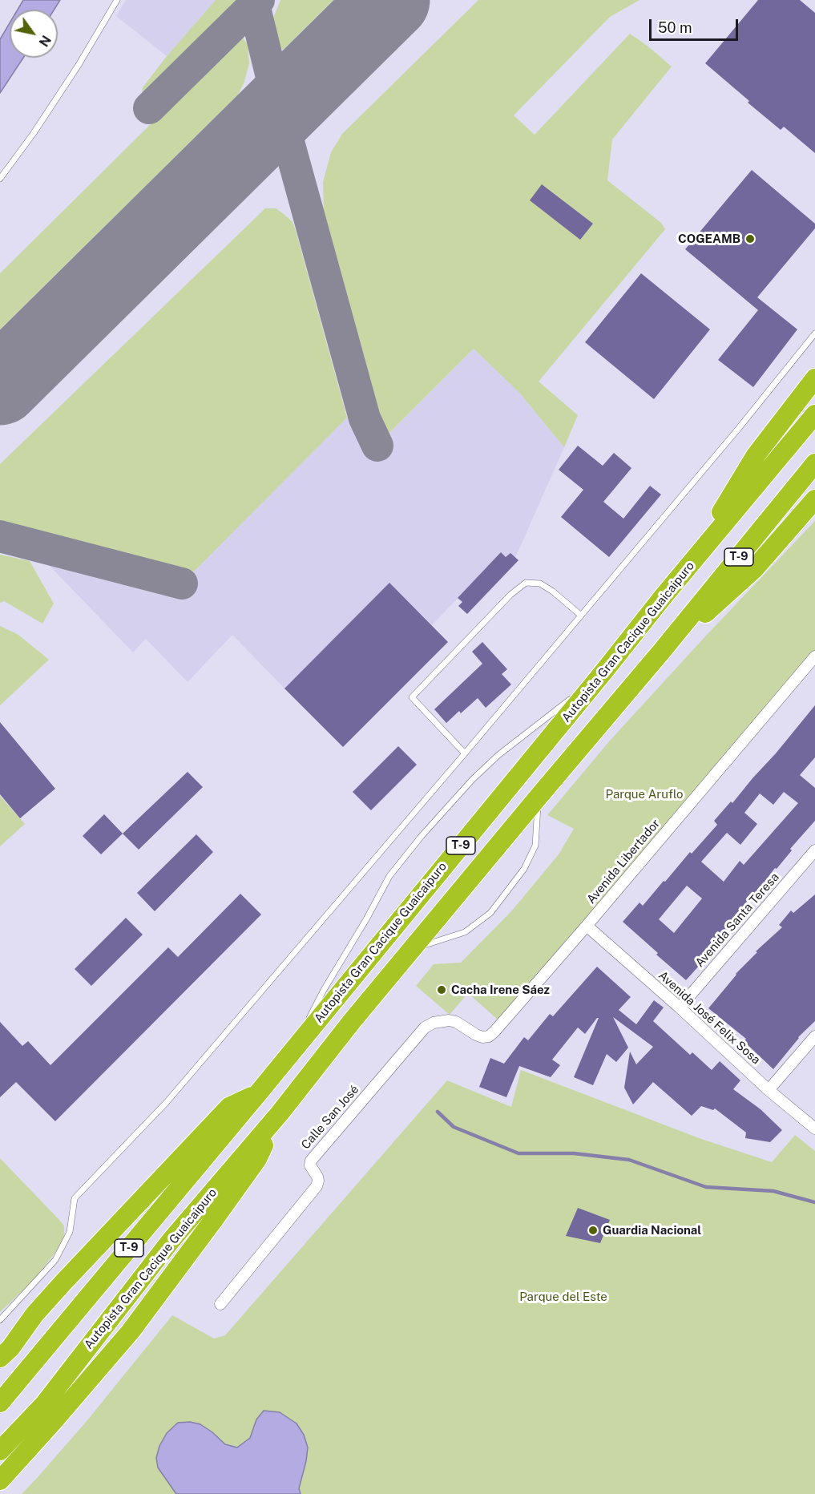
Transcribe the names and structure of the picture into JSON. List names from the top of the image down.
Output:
{
  "streets": {
    "highway": ["T-9", "Autopista Gran Cacique Guaicaipuro"],
    "street": [
      "Avenida Libertador",
      "Avenida Santa Teresa",
      "Avenida José Felix Sosa",
      "Calle San José"
    ]
  },
  "crossings": [
    ["Avenida Libertador", "Avenida José Felix Sosa"],
    ["Avenida Libertador", "Calle San José"],
    ["Avenida Santa Teresa", "Avenida José Felix Sosa"]
  ],
  "parks": ["Parque Aruflo", "Parque del Este"],
  "places": ["COGEAMB", "Cacha Irene Sáez", "Guardia Nacional"],
  "scale_bar": "50 m",
  "north": "bottom right"
}
